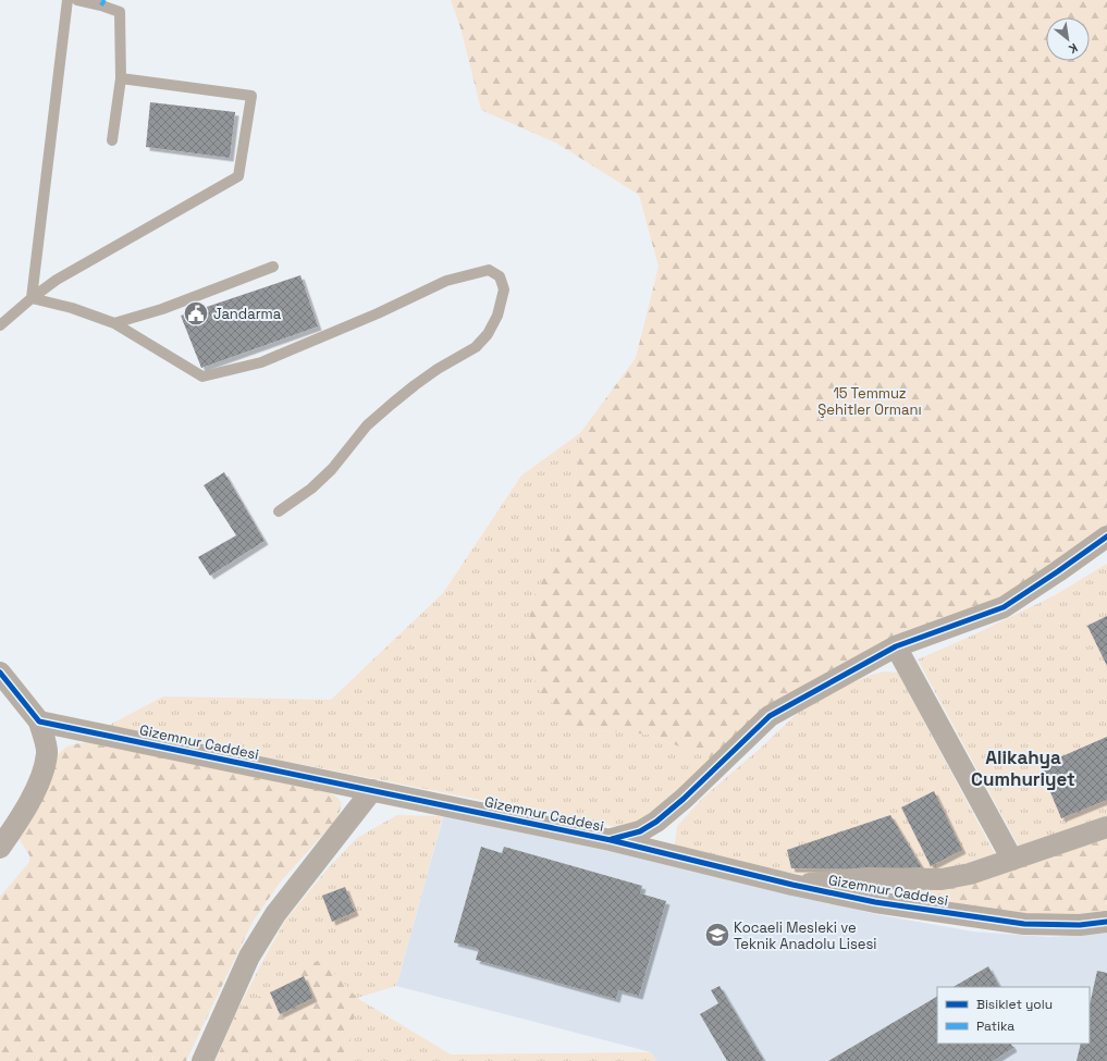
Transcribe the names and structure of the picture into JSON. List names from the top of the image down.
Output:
{
  "streets": {
    "street": ["Gizemnur Caddesi"]
  },
  "districts": ["Alikahya Cumhuriyet"],
  "parks": ["15 Temmuz Şehitler Ormanı"],
  "places": {
    "public building": ["Jandarma"],
    "school or university": ["Kocaeli Mesleki ve Teknik Anadolu Lisesi"]
  },
  "legend": ["Bisiklet yolu", "Patika"],
  "north": "bottom right"
}
